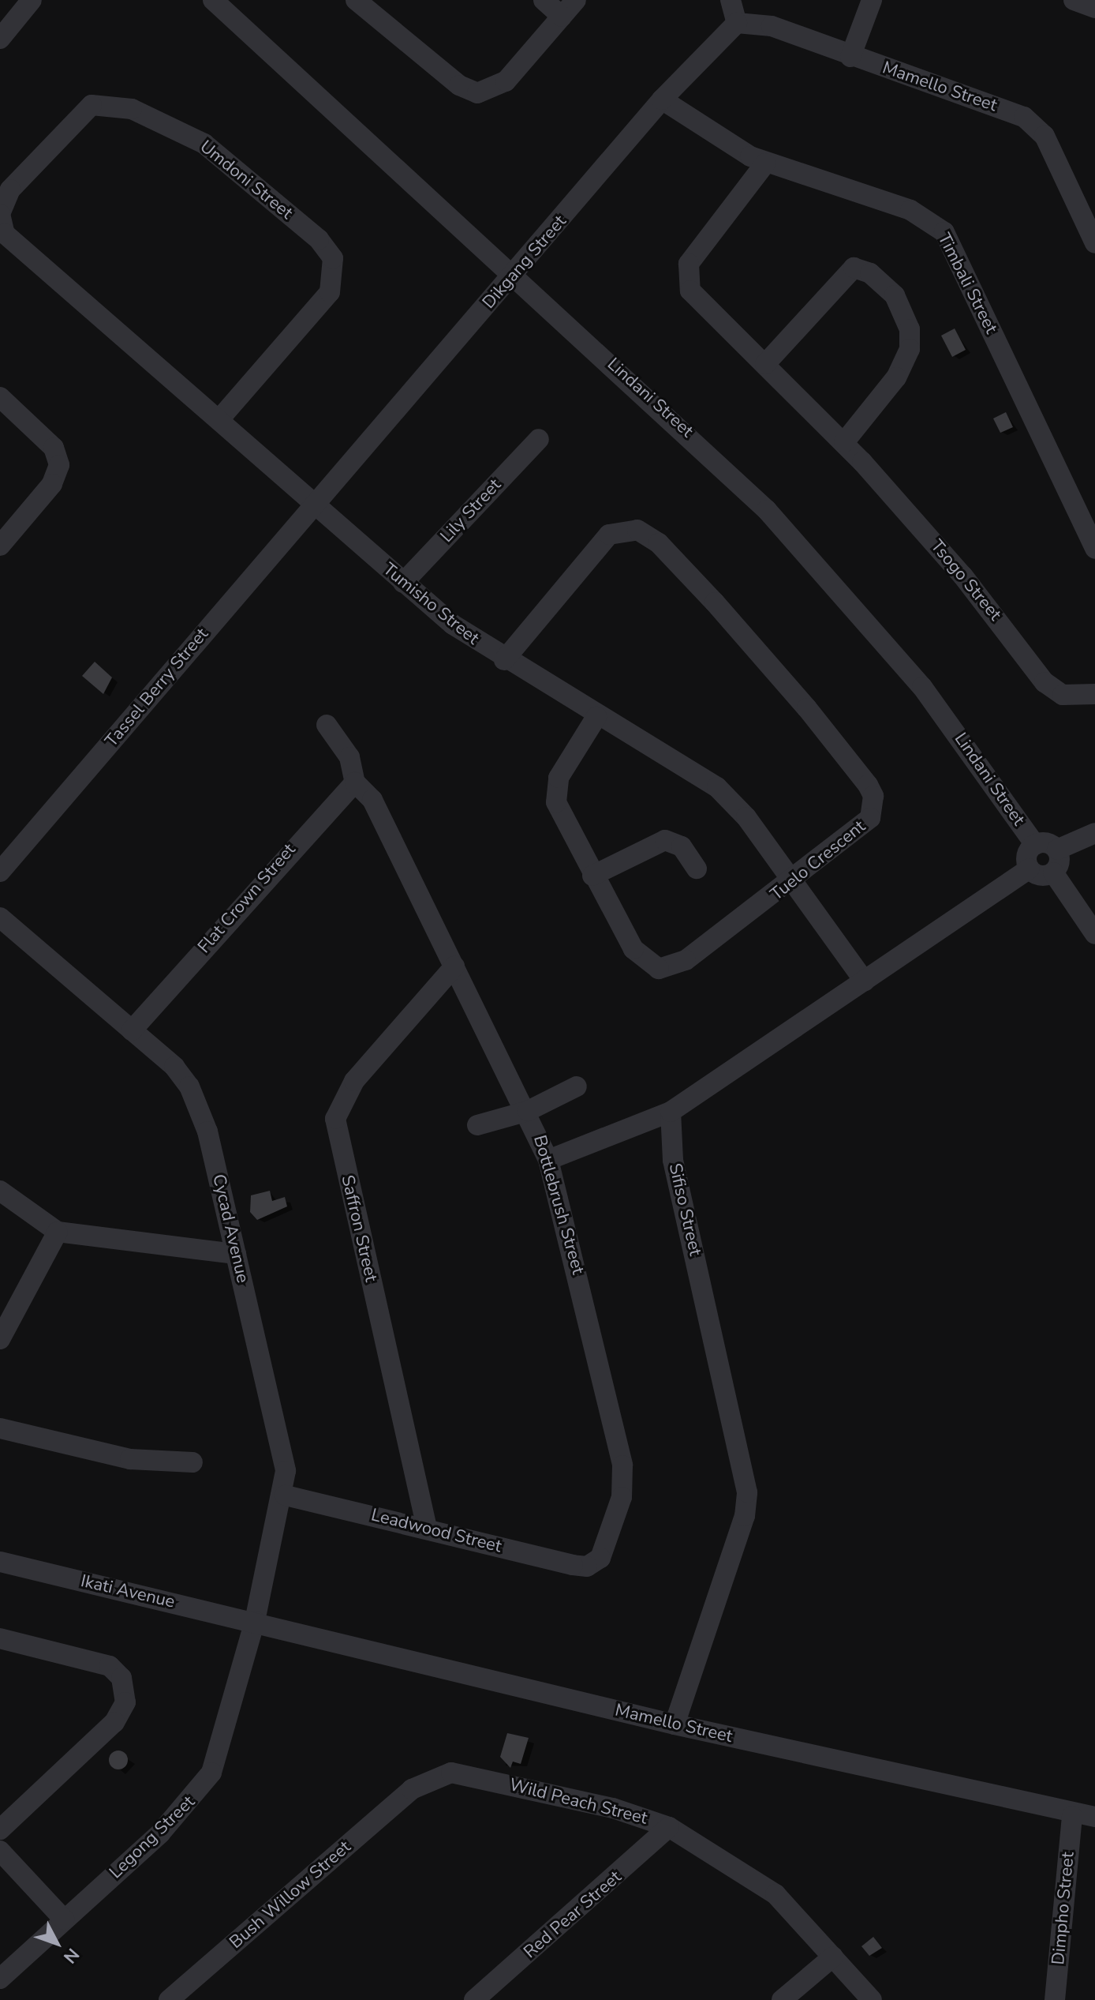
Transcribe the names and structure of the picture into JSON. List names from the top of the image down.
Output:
{
  "streets": {
    "street": [
      "Mamello Street",
      "Umdoni Street",
      "Dikgang Street",
      "Timbali Street",
      "Lindani Street",
      "Lily Street",
      "Tsogo Street",
      "Tumisho Street",
      "Tassel Berry Street",
      "Tuelo Crescent",
      "Flat Crown Street",
      "Bottlebrush Street",
      "Sifiso Street",
      "Cycad Avenue",
      "Saffron Street",
      "Leadwood Street",
      "Ikati Avenue",
      "Wild Peach Street",
      "Legong Street",
      "Bush Willow Street",
      "Dimpho Street",
      "Red Pear Street"
    ]
  },
  "crossings": [
    ["Mamello Street", "Dikgang Street"],
    ["Mamello Street", "Sifiso Street"],
    ["Mamello Street", "Cycad Avenue"],
    ["Mamello Street", "Ikati Avenue"],
    ["Mamello Street", "Legong Street"],
    ["Mamello Street", "Dimpho Street"],
    ["Umdoni Street", "Tumisho Street"],
    ["Dikgang Street", "Timbali Street"],
    ["Dikgang Street", "Lindani Street"],
    ["Dikgang Street", "Tumisho Street"],
    ["Dikgang Street", "Tassel Berry Street"],
    ["Timbali Street", "Tsogo Street"],
    ["Lily Street", "Tumisho Street"],
    ["Tumisho Street", "Tassel Berry Street"],
    ["Tumisho Street", "Tuelo Crescent"],
    ["Flat Crown Street", "Bottlebrush Street"],
    ["Flat Crown Street", "Cycad Avenue"],
    ["Bottlebrush Street", "Saffron Street"],
    ["Bottlebrush Street", "Leadwood Street"],
    ["Cycad Avenue", "Leadwood Street"],
    ["Cycad Avenue", "Ikati Avenue"],
    ["Cycad Avenue", "Legong Street"],
    ["Saffron Street", "Leadwood Street"],
    ["Ikati Avenue", "Legong Street"],
    ["Wild Peach Street", "Bush Willow Street"],
    ["Wild Peach Street", "Red Pear Street"]
  ],
  "north": "bottom right"
}
